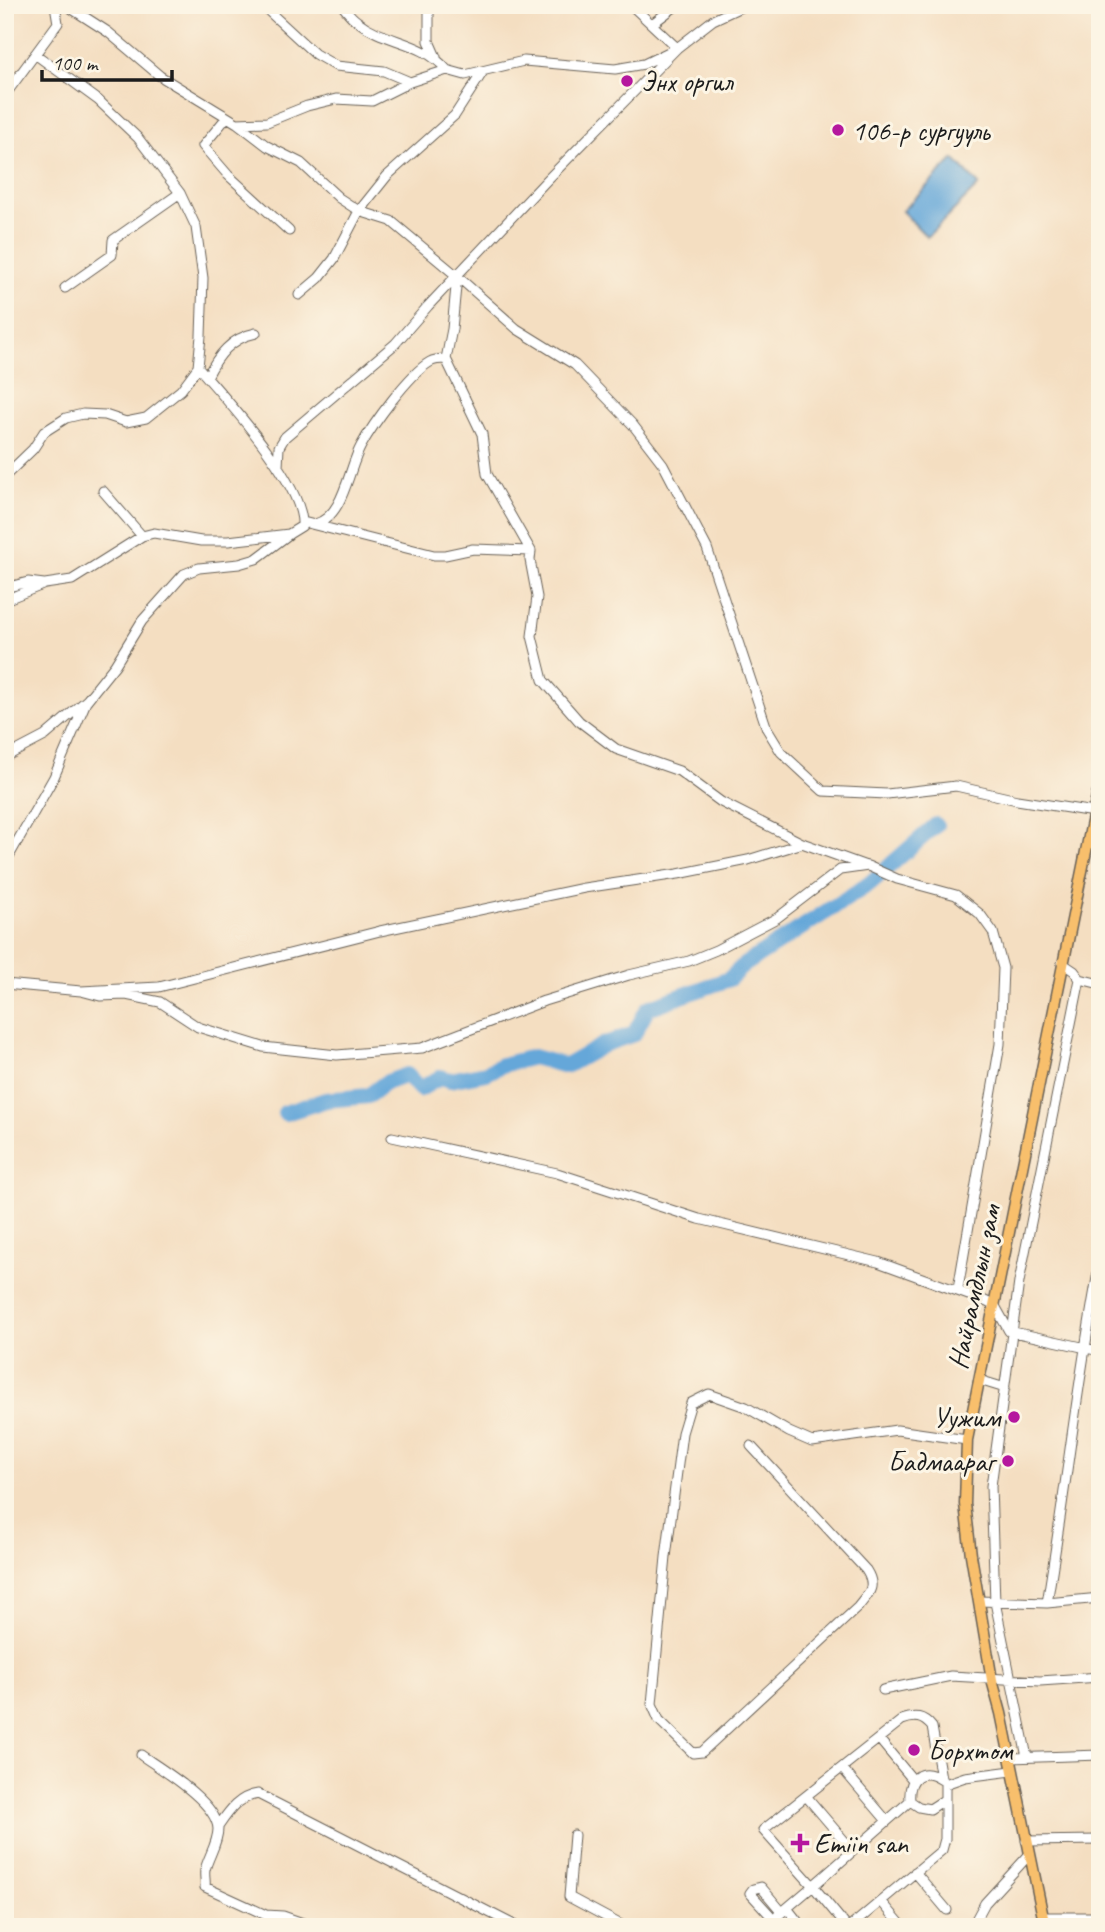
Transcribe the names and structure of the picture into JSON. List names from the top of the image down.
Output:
{
  "streets": {
    "main road": ["Найрамдлын зам"]
  },
  "places": {
    "other": [
      "Энх оргил",
      "106-р сургууль",
      "Уужим",
      "Бадмаараг",
      "Борхтом"
    ],
    "health": ["Emiin san"]
  },
  "scale_bar": "100 m"
}
